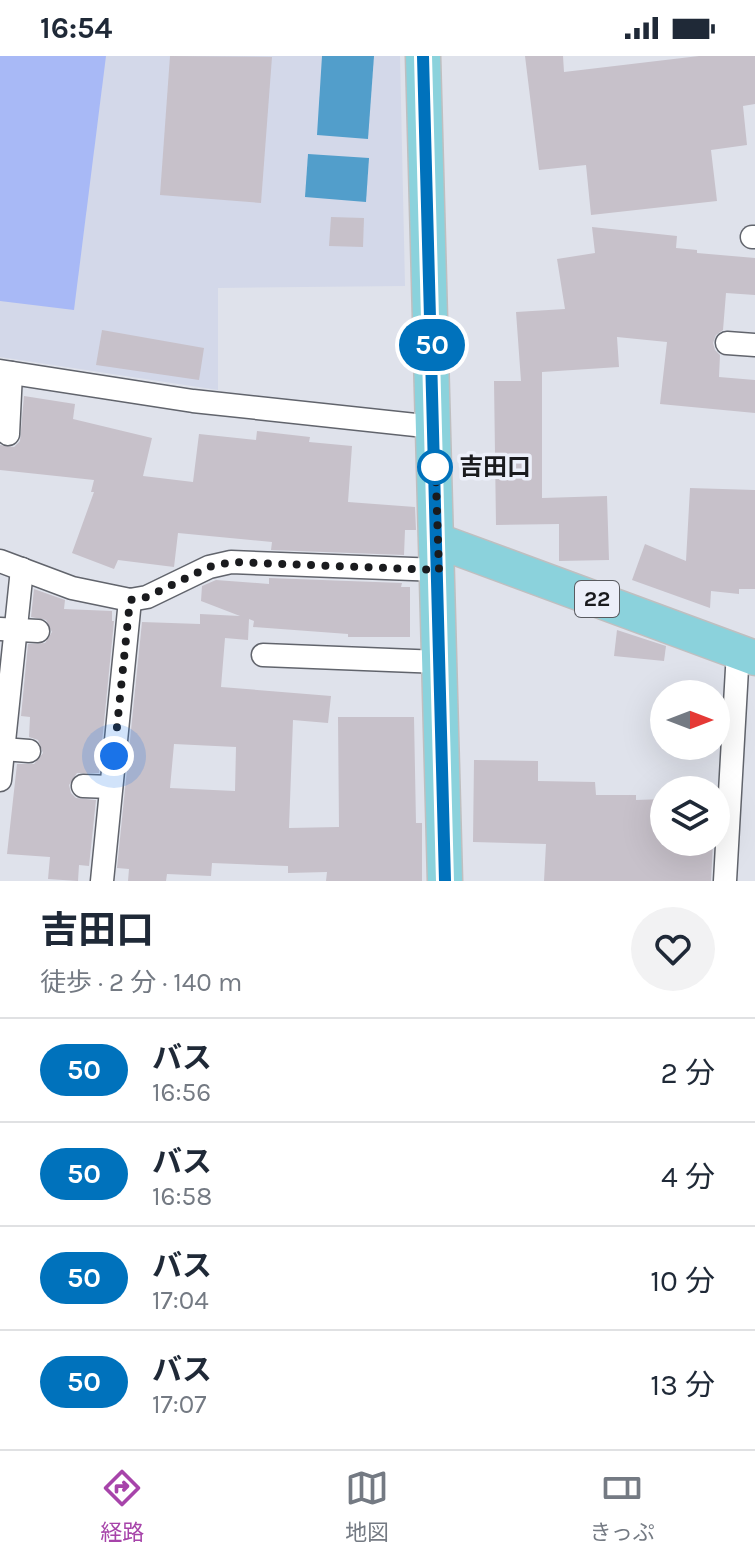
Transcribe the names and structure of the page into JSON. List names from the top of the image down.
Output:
{
  "streets": {
    "main road": ["22"]
  },
  "places": ["吉田口"],
  "lines": ["bus line 50"],
  "north": "right",
  "page": {
    "status": "16:54",
    "on_map": "50",
    "heading": ["吉田口", "徒歩 · 2 分 · 140 m"],
    "list": [
      {
        "mark": "50",
        "name": "バス",
        "note": "16:56",
        "value": "2 分"
      },
      {
        "mark": "50",
        "name": "バス",
        "note": "16:58",
        "value": "4 分"
      },
      {
        "mark": "50",
        "name": "バス",
        "note": "17:04",
        "value": "10 分"
      },
      {
        "mark": "50",
        "name": "バス",
        "note": "17:07",
        "value": "13 分"
      }
    ],
    "tabs": ["経路", "地図", "きっぷ"]
  }
}
